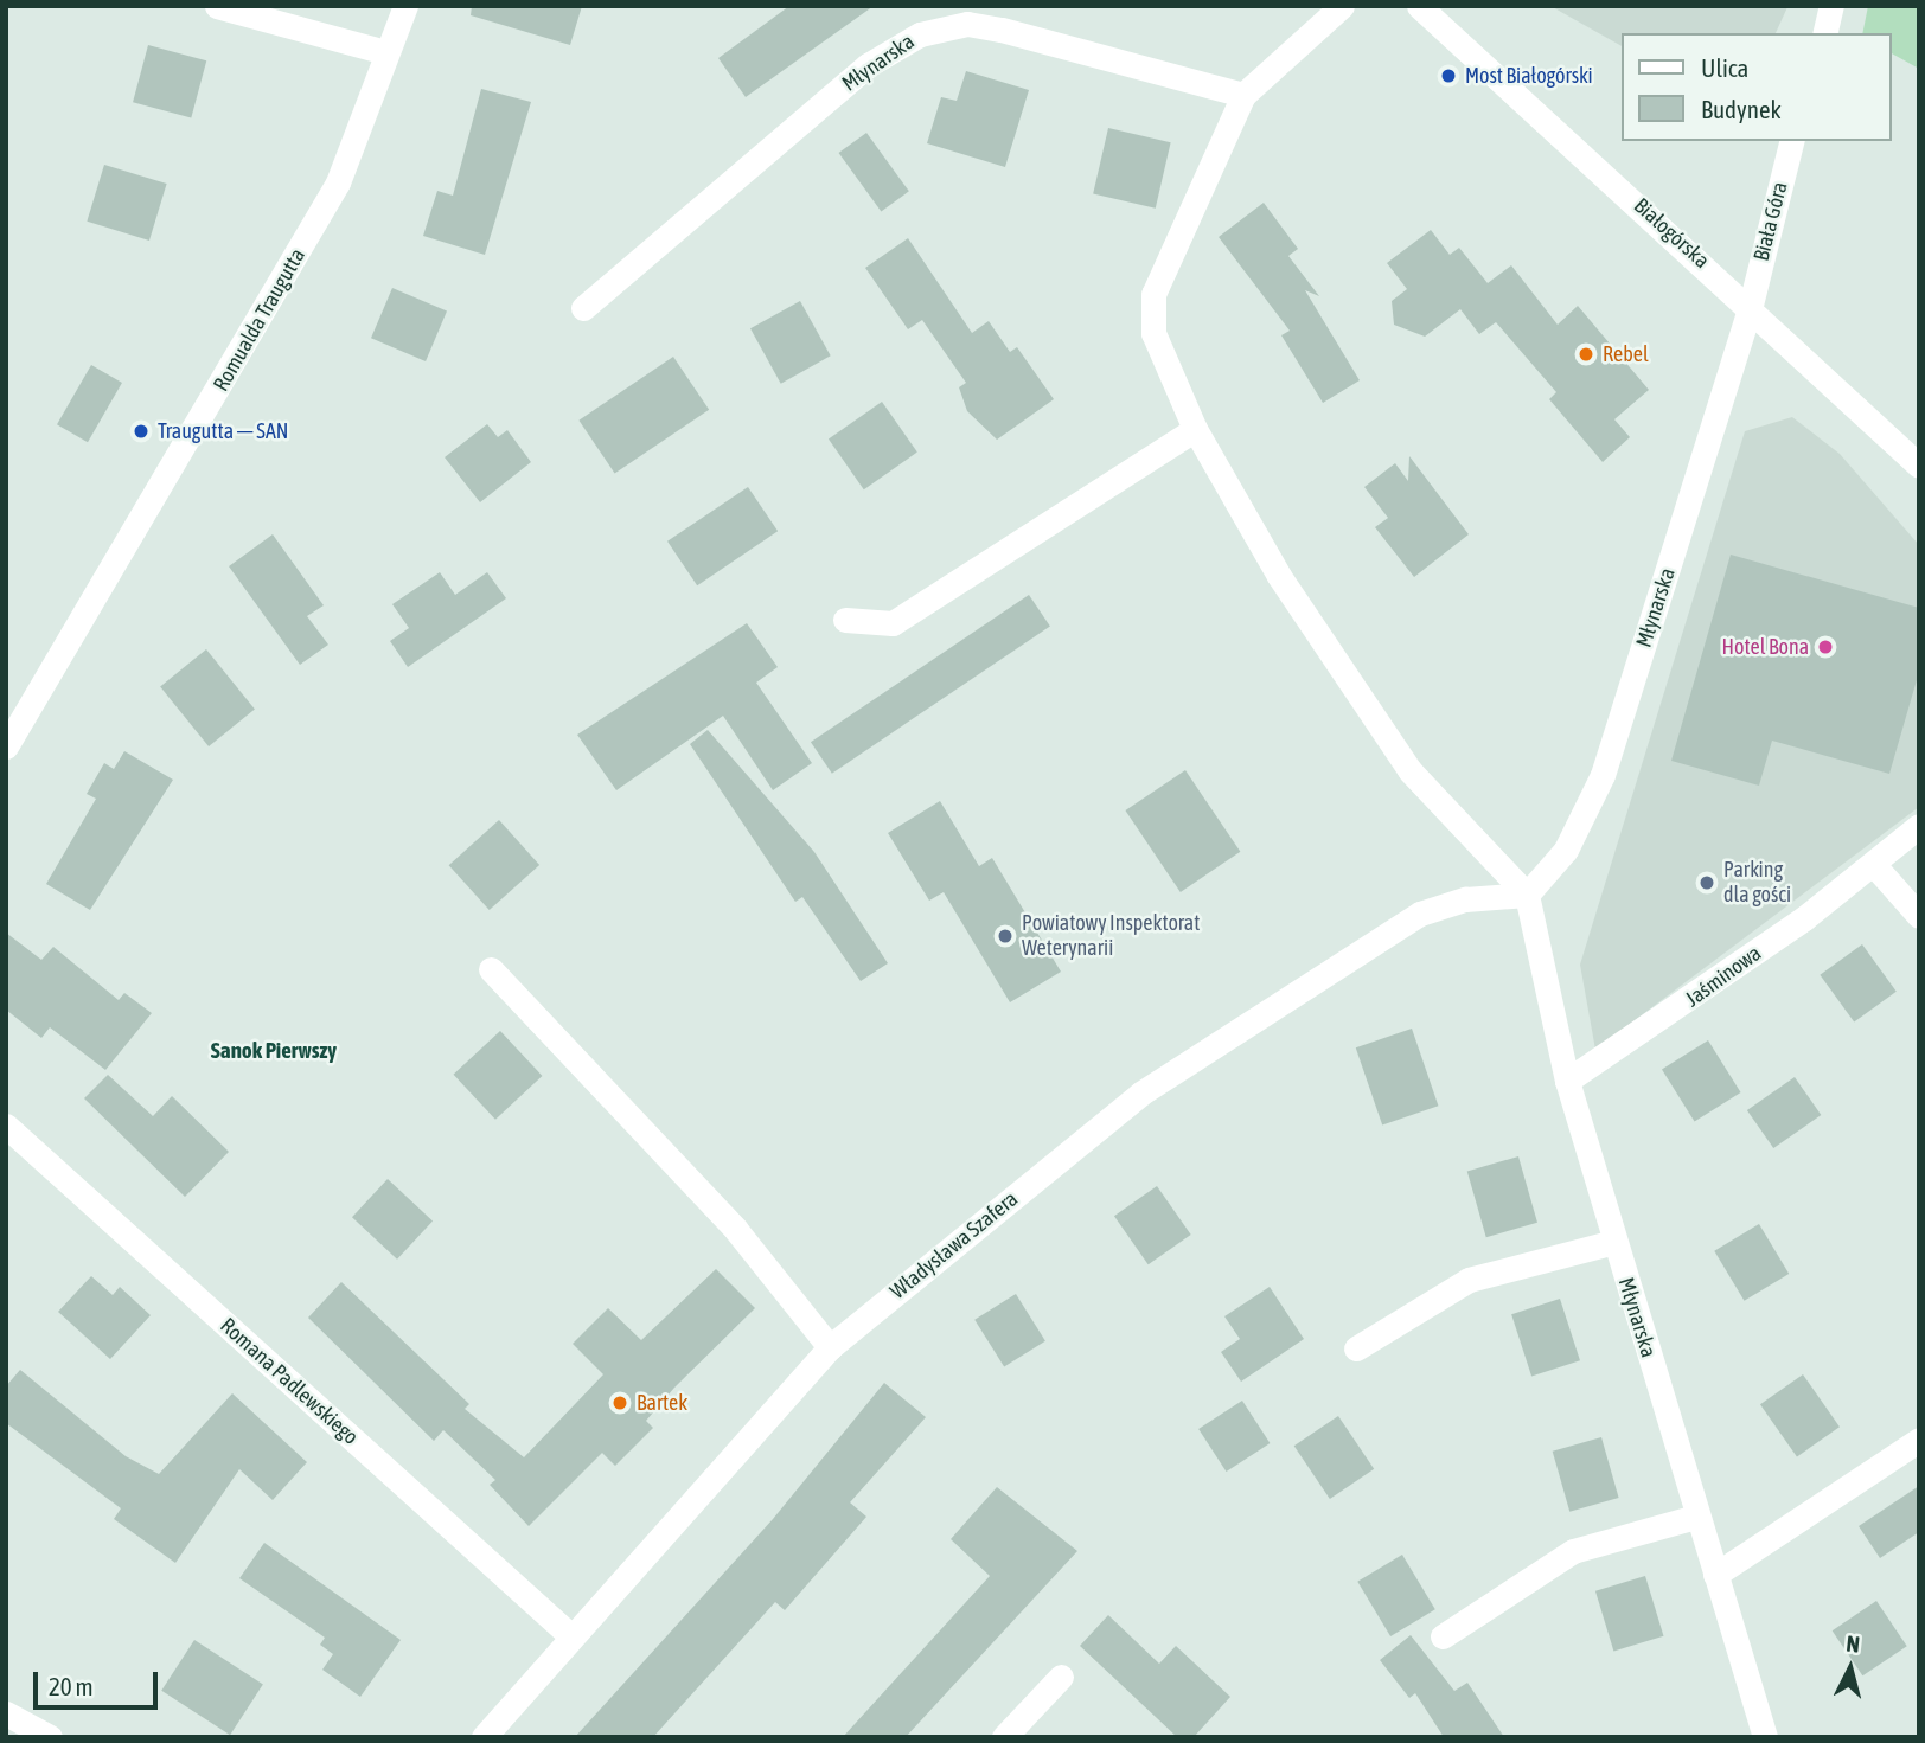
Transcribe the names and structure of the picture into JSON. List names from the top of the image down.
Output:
{
  "streets": {
    "street": [
      "Młynarska",
      "Biała Góra",
      "Białogórska",
      "Romualda Traugutta",
      "Jaśminowa",
      "Władysława Szafera",
      "Romana Padlewskiego"
    ]
  },
  "crossings": [
    ["Młynarska", "Biała Góra"],
    ["Młynarska", "Białogórska"],
    ["Młynarska", "Jaśminowa"],
    ["Młynarska", "Władysława Szafera"],
    ["Biała Góra", "Białogórska"],
    ["Władysława Szafera", "Romana Padlewskiego"]
  ],
  "districts": ["Sanok Pierwszy"],
  "places": [
    "Most Białogórski",
    "Rebel",
    "Traugutta — SAN",
    "Hotel Bona",
    "Parking dla gości",
    "Powiatowy Inspektorat Weterynarii",
    "Bartek"
  ],
  "legend": ["Ulica", "Budynek"],
  "scale_bar": "20 m",
  "north": "top"
}
